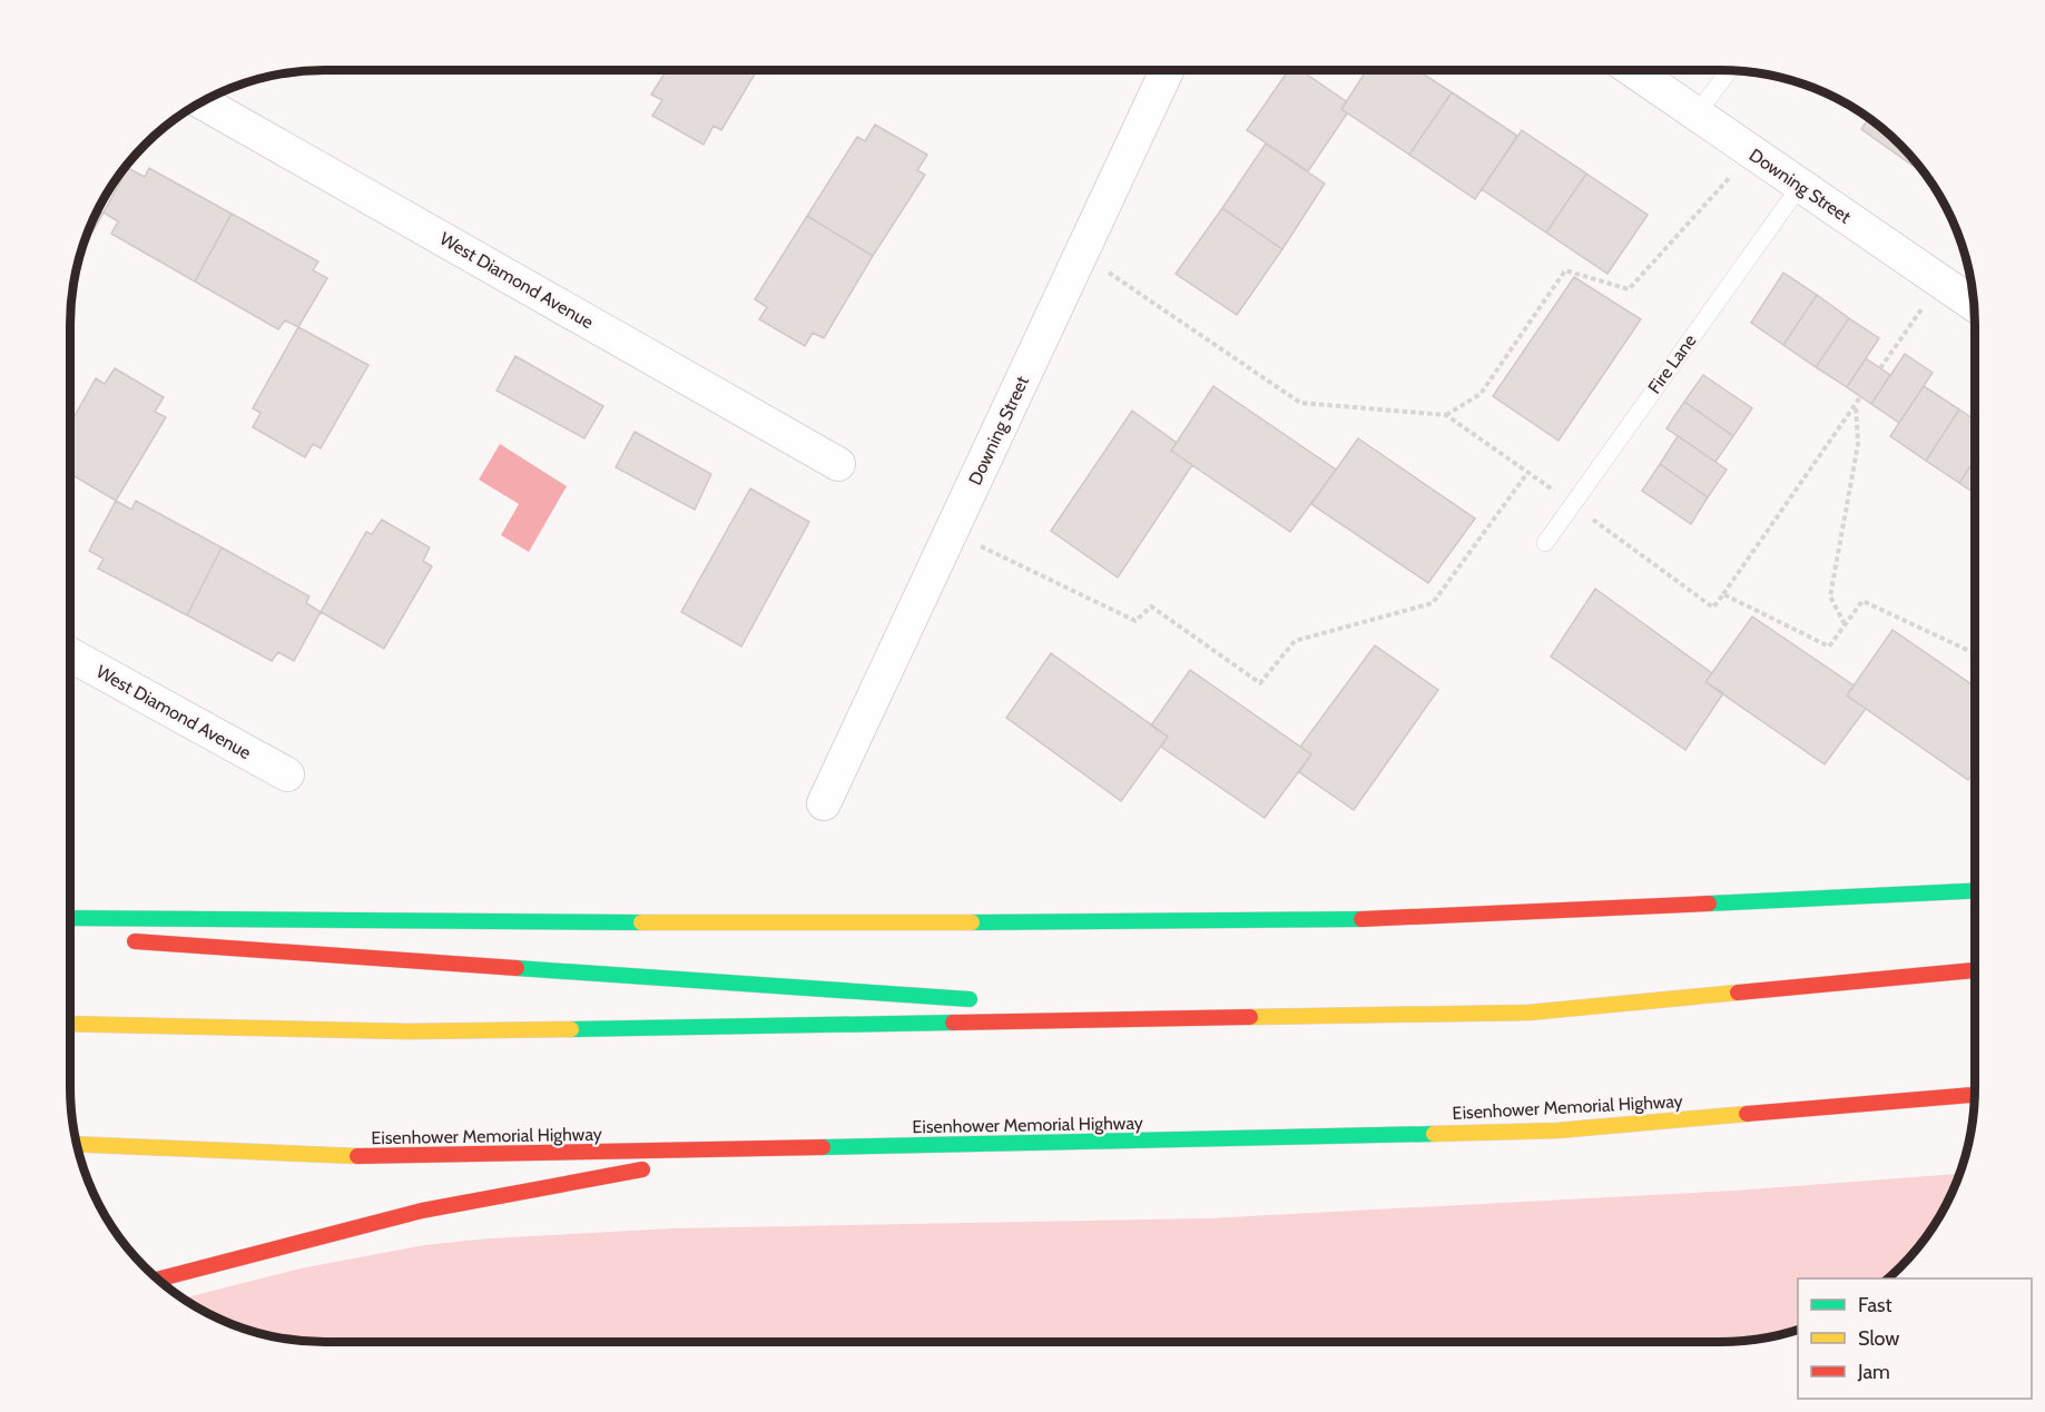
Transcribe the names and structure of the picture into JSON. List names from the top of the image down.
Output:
{
  "streets": {
    "highway": ["Eisenhower Memorial Highway"],
    "street": ["Downing Street", "West Diamond Avenue"],
    "lane": ["Fire Lane"]
  },
  "crossings": [
    ["Downing Street", "Fire Lane"]
  ],
  "legend": ["Fast", "Slow", "Jam"]
}
